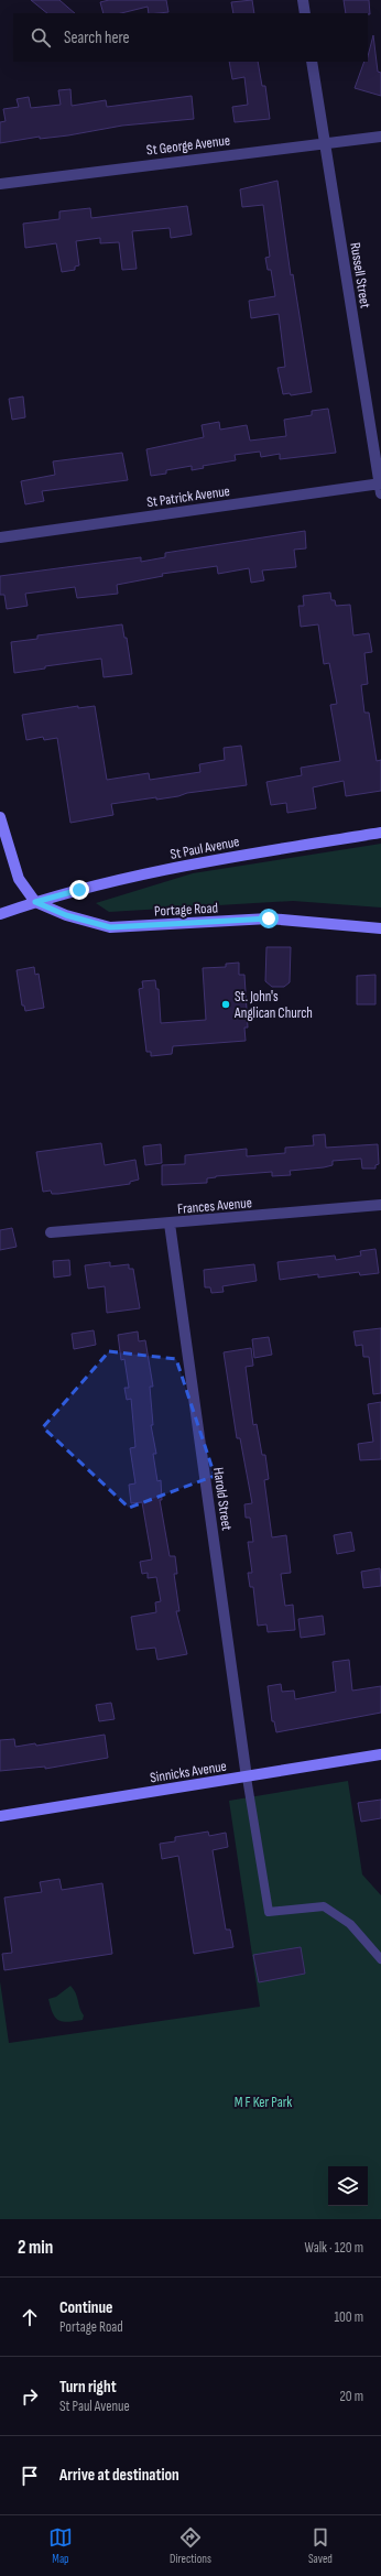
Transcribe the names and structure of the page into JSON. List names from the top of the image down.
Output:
{
  "streets": {
    "street": [
      "St George Avenue",
      "Russell Street",
      "St Patrick Avenue",
      "St Paul Avenue",
      "Portage Road",
      "Frances Avenue",
      "Harold Street",
      "Sinnicks Avenue"
    ]
  },
  "crossings": [
    ["St George Avenue", "Russell Street"],
    ["Russell Street", "St Patrick Avenue"],
    ["St Paul Avenue", "Portage Road"],
    ["Frances Avenue", "Harold Street"],
    ["Harold Street", "Sinnicks Avenue"]
  ],
  "parks": ["M F Ker Park"],
  "places": ["St. John's Anglican Church"],
  "page": {
    "search": "Search here",
    "heading": ["2 min", "Walk · 120 m"],
    "list": [
      ["Continue", "Portage Road", "100 m"],
      ["Turn right", "St Paul Avenue", "20 m"],
      "Arrive at destination"
    ],
    "nav": ["Map", "Directions", "Saved"]
  }
}
